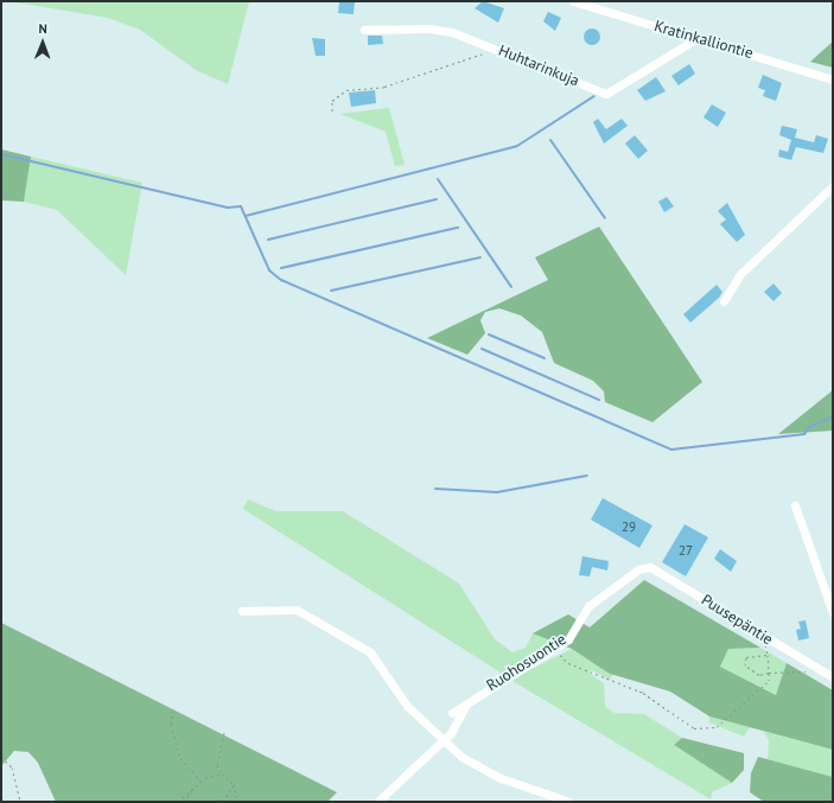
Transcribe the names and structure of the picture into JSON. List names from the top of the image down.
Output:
{
  "streets": {
    "street": [
      "Kratinkalliontie",
      "Huhtarinkuja",
      "Puusepäntie",
      "Ruohosuontie"
    ]
  },
  "crossings": [
    ["Kratinkalliontie", "Huhtarinkuja"],
    ["Puusepäntie", "Ruohosuontie"]
  ],
  "house_numbers": ["29", "27"],
  "north": "top"
}
